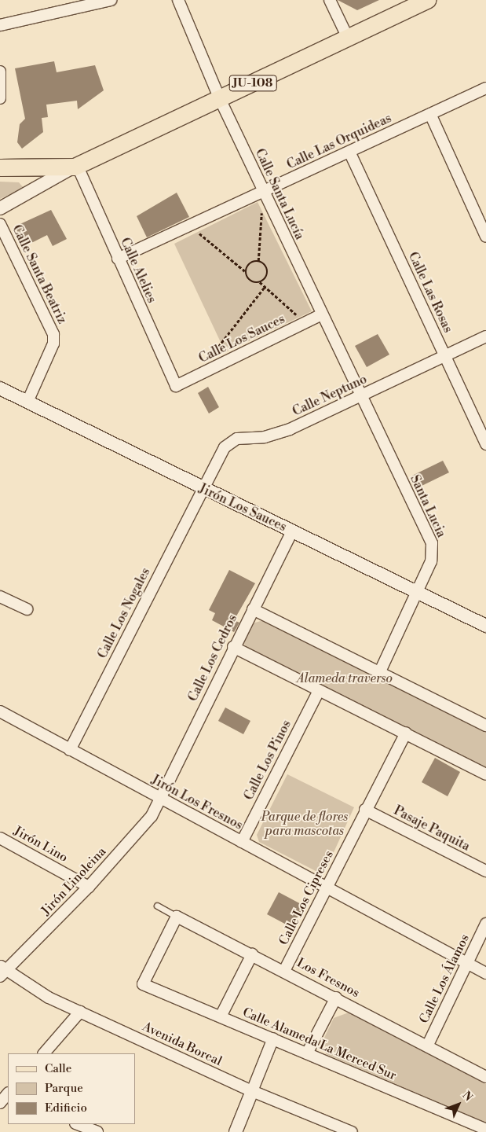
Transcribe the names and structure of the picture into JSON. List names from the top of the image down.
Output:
{
  "streets": {
    "main road": ["JU-108"],
    "street": [
      "Calle Las Orquideas",
      "Calle Santa Lucía",
      "Calle Alelies",
      "Calle Santa Beatriz",
      "Calle Las Rosas",
      "Calle Los Sauces",
      "Calle Neptuno",
      "Santa Lucia",
      "Jirón Los Sauces",
      "Calle Los Nogales",
      "Calle Los Cedros",
      "Calle Los Pinos",
      "Jirón Los Fresnos",
      "Pasaje Paquita",
      "Jirón Lino",
      "Jirón Linoleina",
      "Calle Los Cipreses",
      "Los Fresnos",
      "Calle Los Álamos",
      "Avenida Boreal",
      "Calle Alameda La Merced Sur"
    ]
  },
  "crossings": [
    ["JU-108", "Calle Santa Lucía"],
    ["JU-108", "Calle Alelies"],
    ["Calle Las Orquideas", "Calle Santa Lucía"],
    ["Calle Las Orquideas", "Calle Alelies"],
    ["Calle Las Orquideas", "Calle Las Rosas"],
    ["Calle Santa Lucía", "Calle Los Sauces"],
    ["Calle Santa Lucía", "Calle Neptuno"],
    ["Calle Santa Lucía", "Santa Lucia"],
    ["Calle Alelies", "Calle Los Sauces"],
    ["Calle Santa Beatriz", "Jirón Los Sauces"],
    ["Calle Las Rosas", "Calle Neptuno"],
    ["Calle Neptuno", "Santa Lucia"],
    ["Calle Neptuno", "Jirón Los Sauces"],
    ["Calle Neptuno", "Calle Los Nogales"],
    ["Santa Lucia", "Jirón Los Sauces"],
    ["Jirón Los Sauces", "Calle Los Nogales"],
    ["Jirón Los Sauces", "Calle Los Cedros"],
    ["Calle Los Nogales", "Jirón Los Fresnos"],
    ["Calle Los Cedros", "Jirón Los Fresnos"],
    ["Calle Los Cedros", "Jirón Linoleina"],
    ["Calle Los Pinos", "Jirón Los Fresnos"],
    ["Jirón Los Fresnos", "Jirón Linoleina"],
    ["Jirón Los Fresnos", "Calle Los Cipreses"],
    ["Jirón Los Fresnos", "Calle Los Álamos"],
    ["Pasaje Paquita", "Calle Los Cipreses"],
    ["Jirón Lino", "Jirón Linoleina"],
    ["Jirón Linoleina", "Avenida Boreal"],
    ["Calle Los Cipreses", "Los Fresnos"],
    ["Los Fresnos", "Calle Los Álamos"],
    ["Los Fresnos", "Calle Alameda La Merced Sur"]
  ],
  "parks": ["Alameda traverso", "Parque de flores para mascotas"],
  "legend": ["Calle", "Parque", "Edificio"],
  "north": "top right"
}
